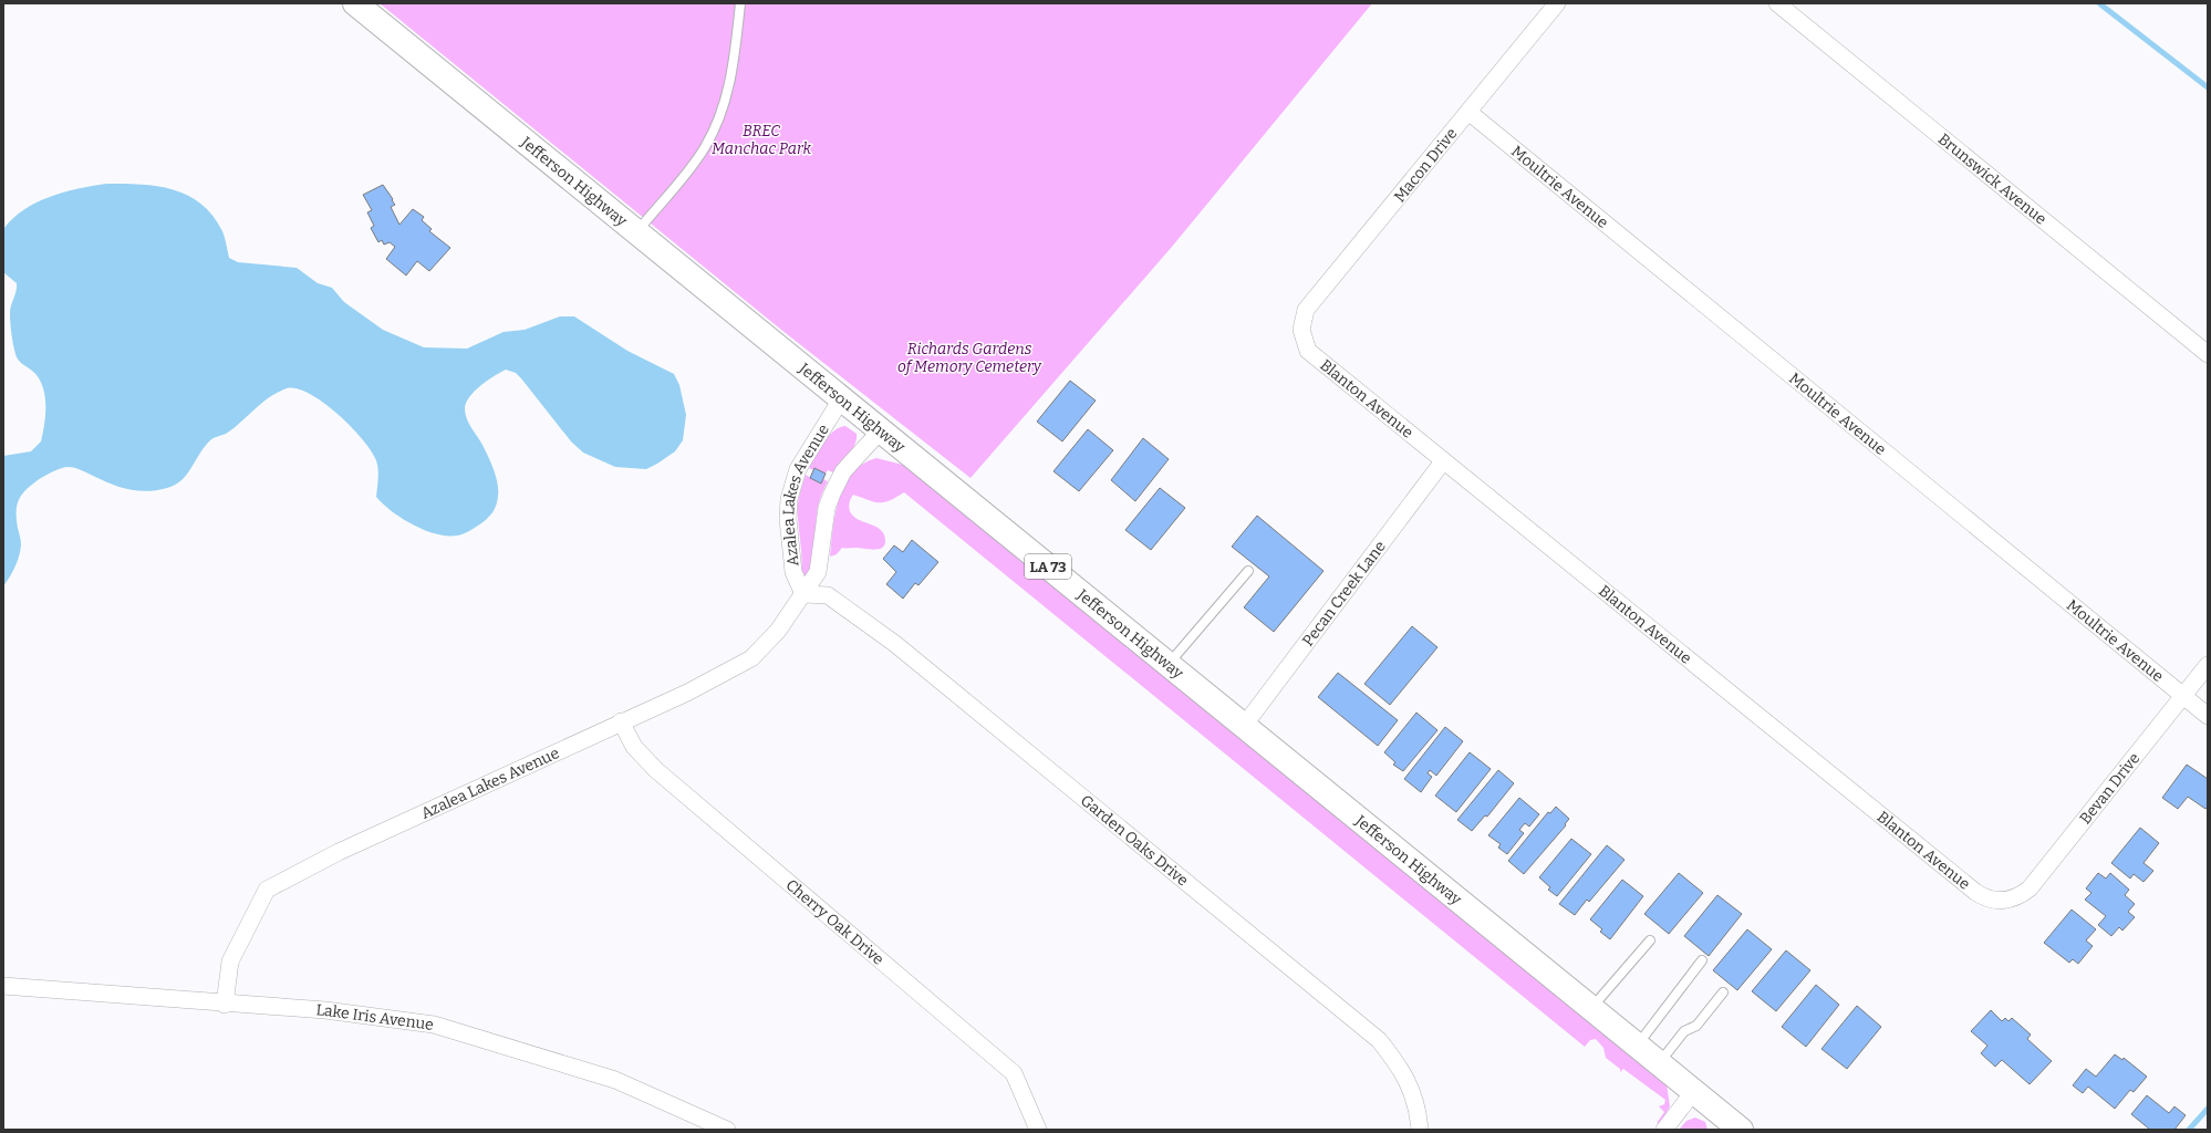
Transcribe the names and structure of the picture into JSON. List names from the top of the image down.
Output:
{
  "streets": {
    "main road": ["Jefferson Highway", "LA 73"],
    "street": [
      "Macon Drive",
      "Brunswick Avenue",
      "Moultrie Avenue",
      "Blanton Avenue",
      "Azalea Lakes Avenue",
      "Pecan Creek Lane",
      "Bevan Drive",
      "Garden Oaks Drive",
      "Cherry Oak Drive",
      "Lake Iris Avenue"
    ]
  },
  "crossings": [
    ["Macon Drive", "Moultrie Avenue"],
    ["Macon Drive", "Blanton Avenue"],
    ["Jefferson Highway", "Azalea Lakes Avenue"],
    ["Jefferson Highway", "Pecan Creek Lane"],
    ["Moultrie Avenue", "Bevan Drive"],
    ["Blanton Avenue", "Pecan Creek Lane"],
    ["Blanton Avenue", "Bevan Drive"],
    ["Azalea Lakes Avenue", "Garden Oaks Drive"],
    ["Azalea Lakes Avenue", "Cherry Oak Drive"],
    ["Azalea Lakes Avenue", "Lake Iris Avenue"]
  ],
  "parks": ["BREC Manchac Park", "Richards Gardens of Memory Cemetery"]
}
